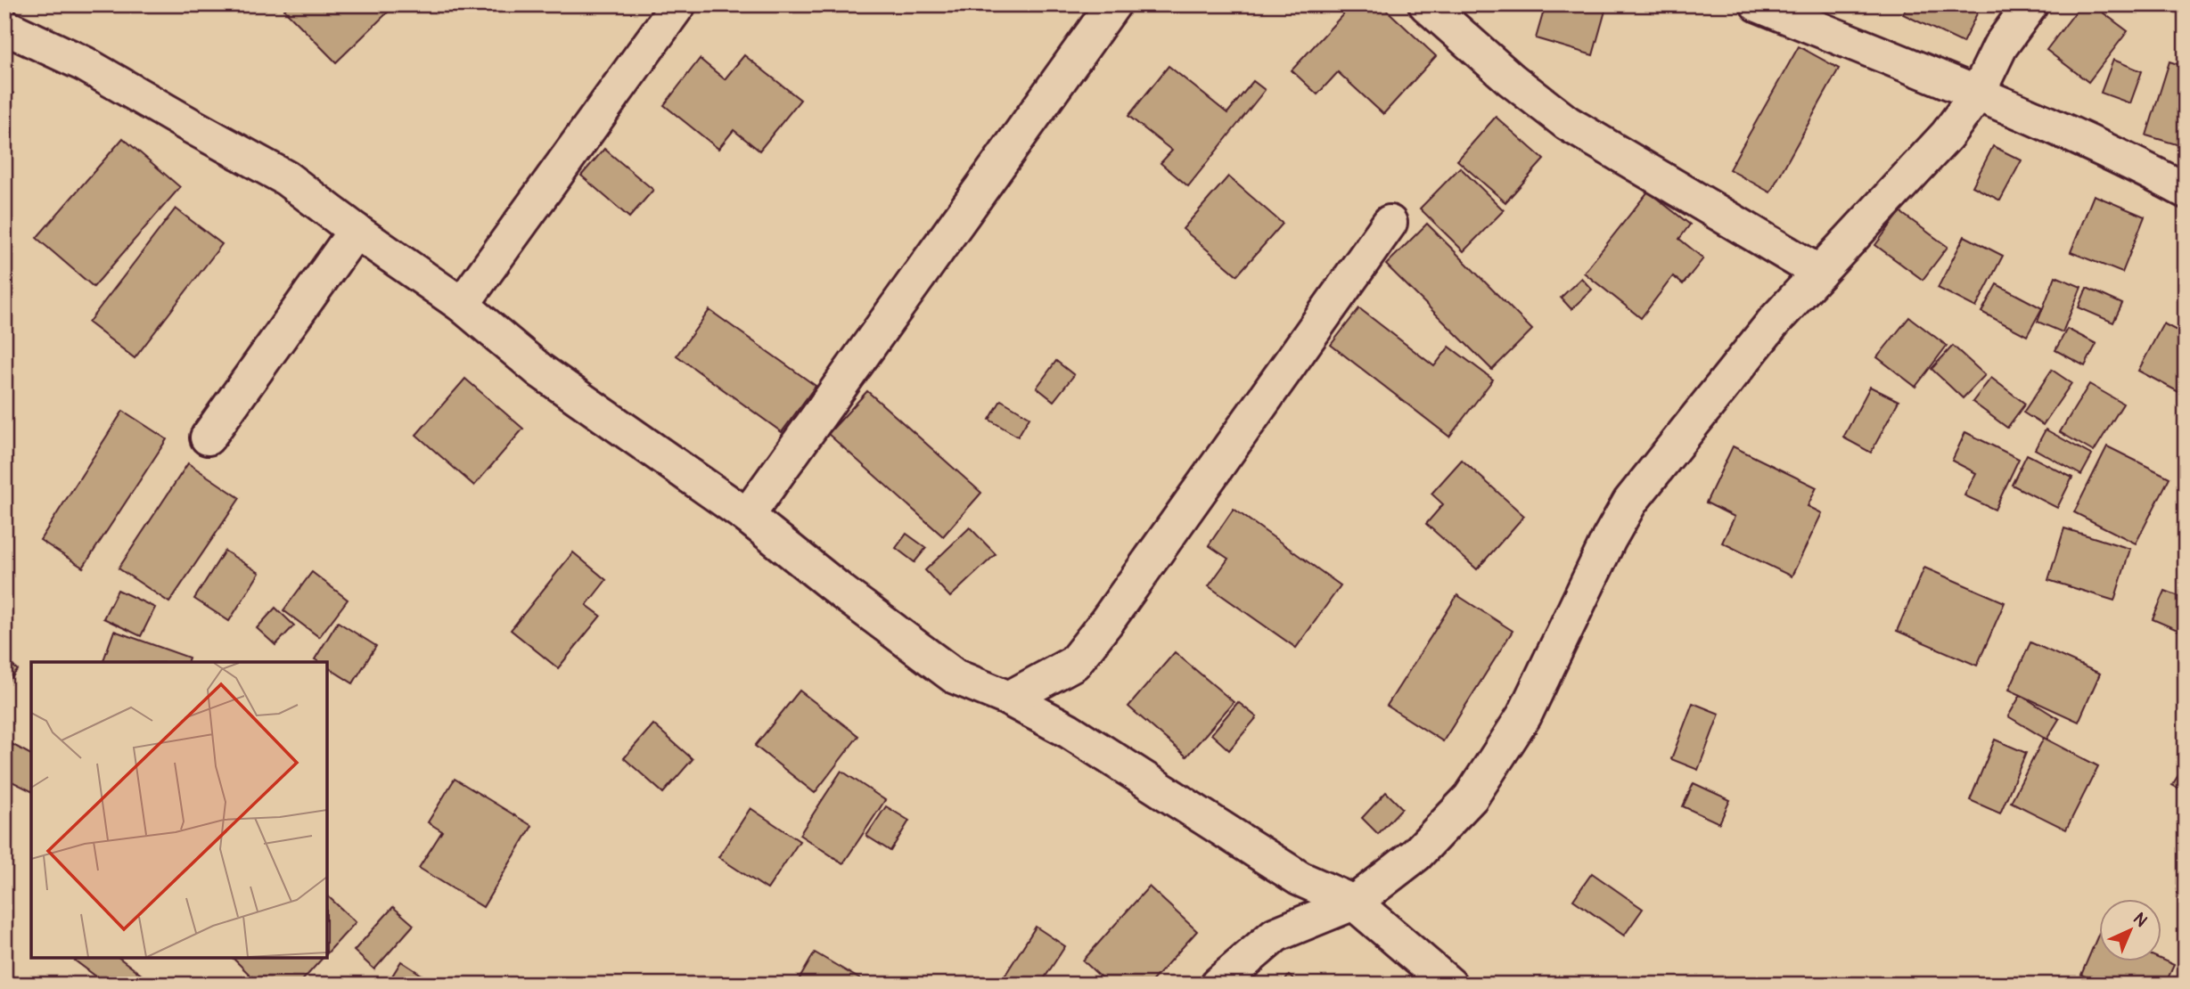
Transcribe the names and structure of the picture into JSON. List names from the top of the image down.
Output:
{
  "north": "top right"
}
